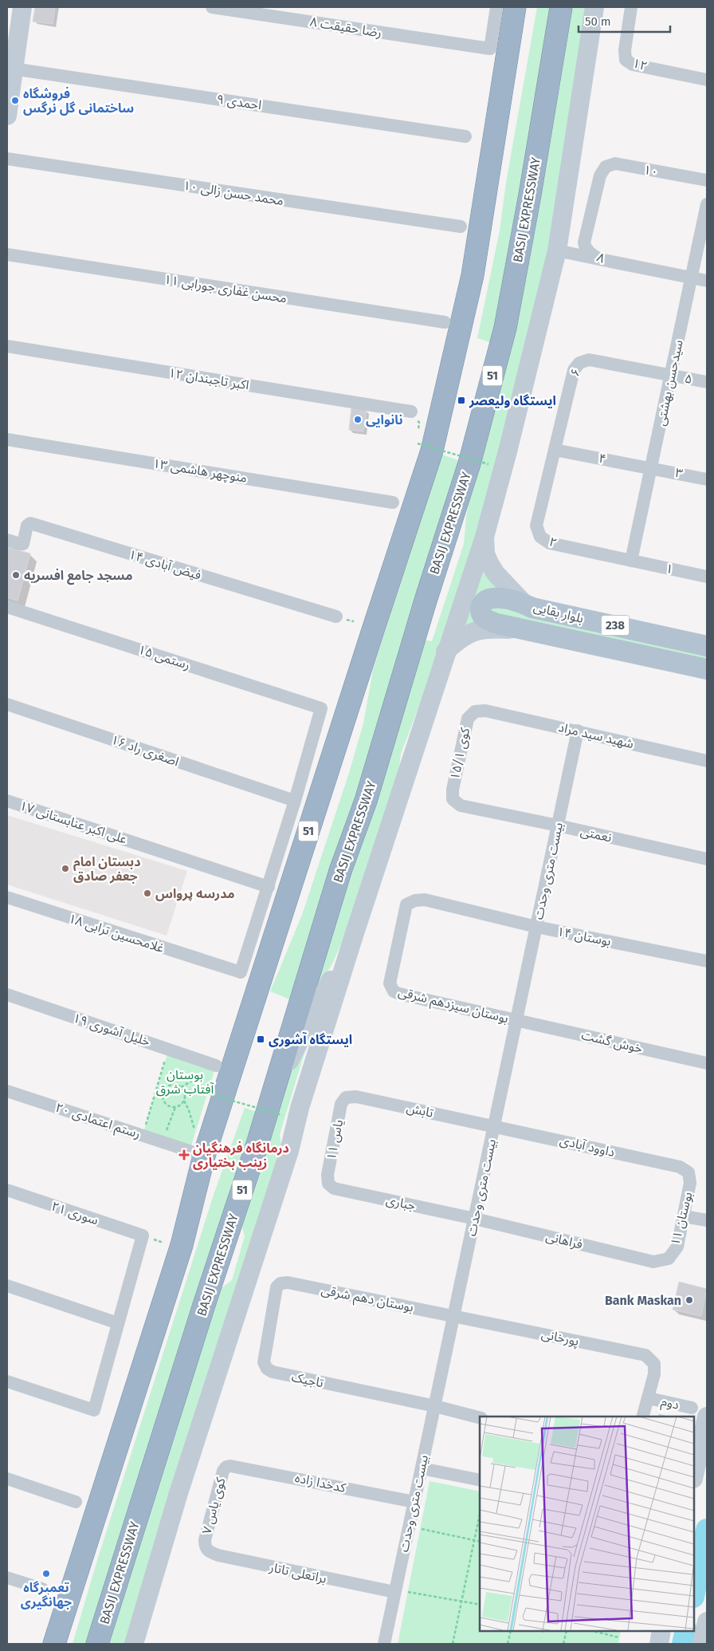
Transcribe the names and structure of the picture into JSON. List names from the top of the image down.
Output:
{
  "streets": {
    "highway": ["BASIJ EXPRESSWAY", "51"],
    "main road": ["بلوار بقایی", "238"],
    "street": [
      "رضا حقیقت ۸",
      "۱۲",
      "احمدی ۹",
      "۱۰",
      "محمد حسن زالی ۱۰",
      "۸",
      "محسن غفاری جورابی ۱۱",
      "۶",
      "اکبر تاجبندان ۱۲",
      "۵",
      "سیدحسن بهشتی",
      "۴",
      "منوچهر هاشمی ۱۳",
      "۳",
      "۲",
      "فیض آبادی ۱۴",
      "۱",
      "رستمی ۱۵",
      "شهید سید مراد",
      "اصغری راد ۱۶",
      "کوی ۱۵/۱",
      "علی اکبر عنابستانی ۱۷",
      "نعمتی",
      "بیست متری وحدت",
      "غلامحسین ترابی ۱۸",
      "بوستان ۱۴",
      "بوستان سیزدهم شرقی",
      "خلیل آشوری ۱۹",
      "خوش گشت",
      "تابش",
      "رستم اعتمادی ۲۰",
      "یاس ۱۱",
      "داوود آبادی",
      "جباری",
      "سوری ۲۱",
      "بوستان ۱۱",
      "فراهانی",
      "بوستان دهم شرقی",
      "پورخانی",
      "تاجیک",
      "دوم",
      "کدخدا زاده",
      "کوی یاس ۷",
      "براتعلی تاتار"
    ]
  },
  "crossings": [
    ["۱۰", "۸"],
    ["۸", "سیدحسن بهشتی"],
    ["۶", "۵"],
    ["۶", "سیدحسن بهشتی"],
    ["۶", "۴"],
    ["۶", "۲"],
    ["۵", "سیدحسن بهشتی"],
    ["سیدحسن بهشتی", "۴"],
    ["سیدحسن بهشتی", "۳"],
    ["سیدحسن بهشتی", "۲"],
    ["سیدحسن بهشتی", "۱"],
    ["۴", "۳"],
    ["۴", "۲"],
    ["۲", "۱"],
    ["رستمی ۱۵", "اصغری راد ۱۶"],
    ["شهید سید مراد", "کوی ۱۵/۱"],
    ["شهید سید مراد", "بیست متری وحدت"],
    ["کوی ۱۵/۱", "نعمتی"],
    ["علی اکبر عنابستانی ۱۷", "غلامحسین ترابی ۱۸"],
    ["نعمتی", "بیست متری وحدت"],
    ["بیست متری وحدت", "بوستان ۱۴"],
    ["بیست متری وحدت", "بوستان سیزدهم شرقی"],
    ["بیست متری وحدت", "خوش گشت"],
    ["بیست متری وحدت", "تابش"],
    ["بیست متری وحدت", "داوود آبادی"],
    ["بیست متری وحدت", "جباری"],
    ["بیست متری وحدت", "فراهانی"],
    ["بیست متری وحدت", "بوستان دهم شرقی"],
    ["بیست متری وحدت", "پورخانی"],
    ["بیست متری وحدت", "تاجیک"],
    ["بیست متری وحدت", "کدخدا زاده"],
    ["بیست متری وحدت", "براتعلی تاتار"],
    ["بوستان ۱۴", "بوستان سیزدهم شرقی"],
    ["بوستان سیزدهم شرقی", "خوش گشت"],
    ["تابش", "یاس ۱۱"],
    ["تابش", "داوود آبادی"],
    ["یاس ۱۱", "جباری"],
    ["داوود آبادی", "بوستان ۱۱"],
    ["جباری", "فراهانی"],
    ["بوستان ۱۱", "فراهانی"],
    ["بوستان دهم شرقی", "پورخانی"],
    ["بوستان دهم شرقی", "تاجیک"],
    ["پورخانی", "دوم"],
    ["کدخدا زاده", "کوی یاس ۷"],
    ["کوی یاس ۷", "براتعلی تاتار"]
  ],
  "parks": ["بوستان آفتاب شرق"],
  "places": {
    "other": [
      "فروشگاه ساختمانی گل نرگس",
      "نانوایی",
      "مسجد جامع افسریه",
      "دبستان امام جعفر صادق",
      "مدرسه پرواس",
      "Bank Maskan",
      "تعمیرگاه جهانگیری"
    ],
    "transit": ["ایستگاه ولیعصر", "ایستگاه آشوری"],
    "health": ["درمانگاه فرهنگیان زینب بختیاری"]
  },
  "scale_bar": "50 m"
}
